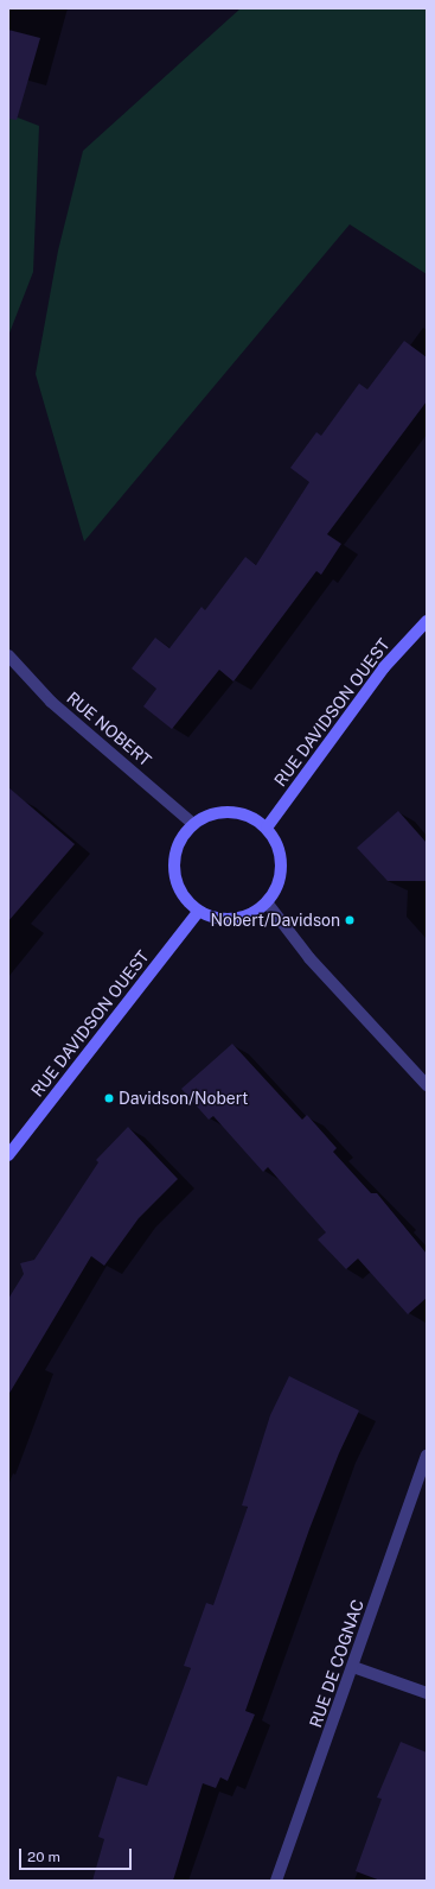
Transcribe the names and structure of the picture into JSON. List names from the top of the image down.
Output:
{
  "streets": {
    "street": ["RUE DAVIDSON OUEST", "RUE NOBERT", "RUE DE COGNAC"]
  },
  "crossings": [
    ["RUE DAVIDSON OUEST", "RUE NOBERT"]
  ],
  "places": ["Nobert/Davidson", "Davidson/Nobert"],
  "scale_bar": "20 m"
}
